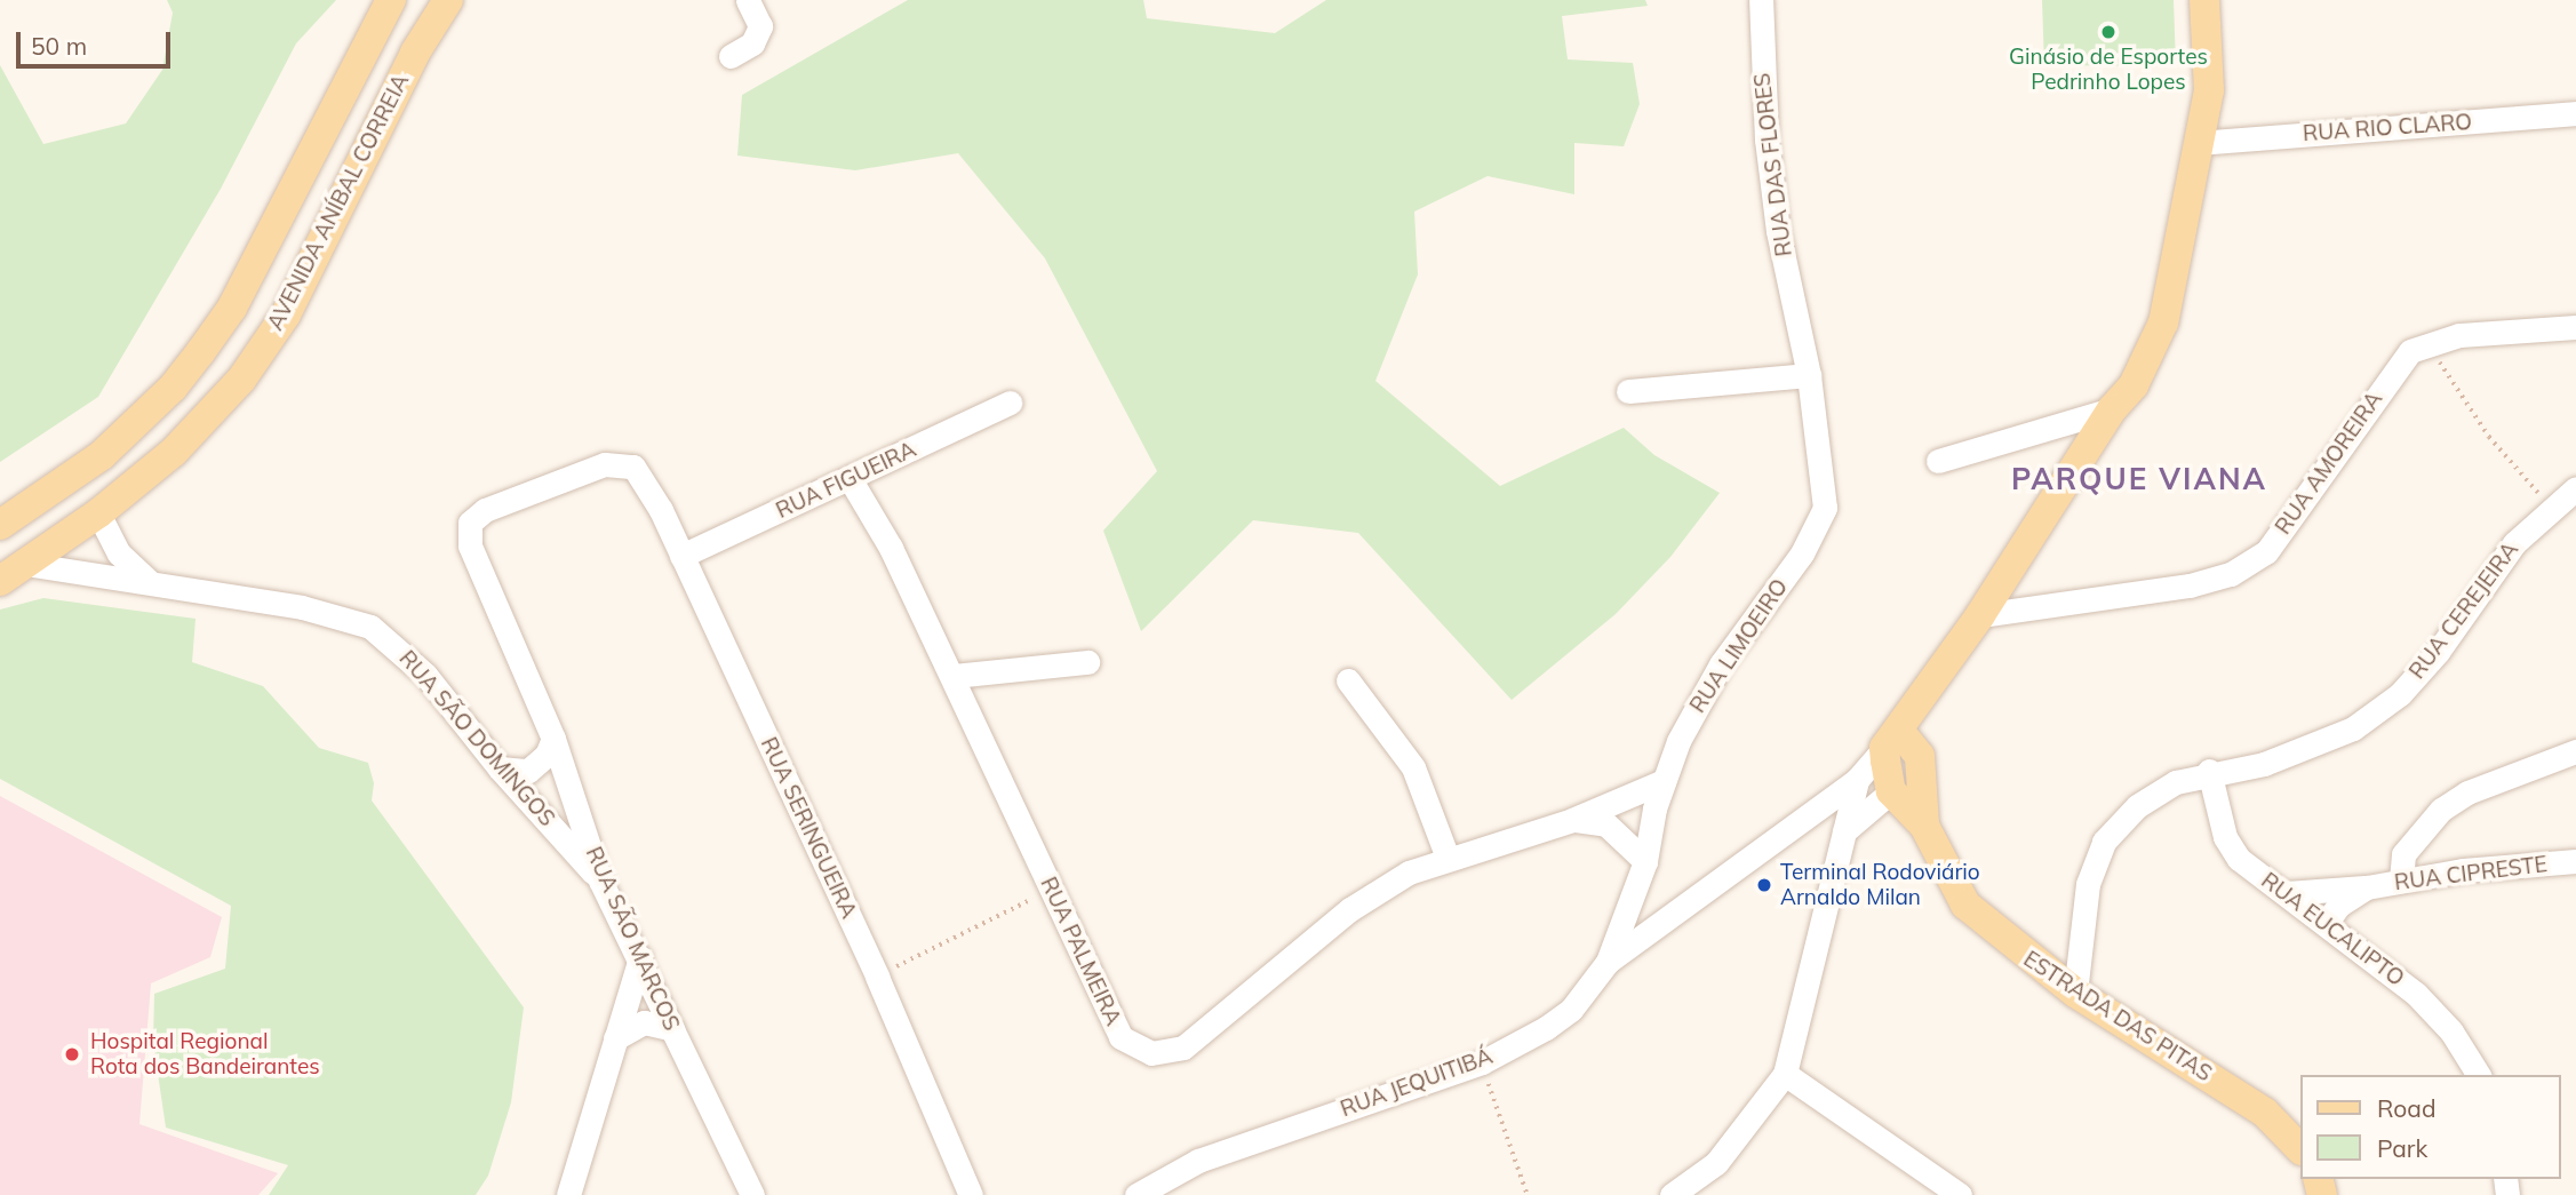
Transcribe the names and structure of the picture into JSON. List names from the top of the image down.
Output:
{
  "streets": {
    "main road": ["AVENIDA ANÍBAL CORREIA", "ESTRADA DAS PITAS"],
    "street": [
      "RUA RIO CLARO",
      "RUA DAS FLORES",
      "RUA AMOREIRA",
      "RUA FIGUEIRA",
      "RUA CEREJEIRA",
      "RUA LIMOEIRO",
      "RUA SÃO DOMINGOS",
      "RUA SERINGUEIRA",
      "RUA CIPRESTE",
      "RUA EUCALIPTO",
      "RUA SÃO MARCOS",
      "RUA PALMEIRA",
      "RUA JEQUITIBÁ"
    ]
  },
  "crossings": [
    ["RUA DAS FLORES", "RUA LIMOEIRO"],
    ["AVENIDA ANÍBAL CORREIA", "RUA SÃO DOMINGOS"],
    ["RUA FIGUEIRA", "RUA SERINGUEIRA"],
    ["RUA FIGUEIRA", "RUA PALMEIRA"],
    ["RUA CEREJEIRA", "RUA EUCALIPTO"],
    ["RUA CEREJEIRA", "ESTRADA DAS PITAS"],
    ["RUA LIMOEIRO", "RUA PALMEIRA"],
    ["RUA LIMOEIRO", "RUA JEQUITIBÁ"],
    ["RUA SÃO DOMINGOS", "RUA SÃO MARCOS"],
    ["RUA SERINGUEIRA", "RUA SÃO MARCOS"],
    ["RUA CIPRESTE", "RUA EUCALIPTO"]
  ],
  "districts": ["PARQUE VIANA"],
  "places": ["Ginásio de Esportes Pedrinho Lopes", "Terminal Rodoviário Arnaldo Milan", "Hospital Regional Rota dos Bandeirantes"],
  "legend": ["Road", "Park"],
  "scale_bar": "50 m"
}
